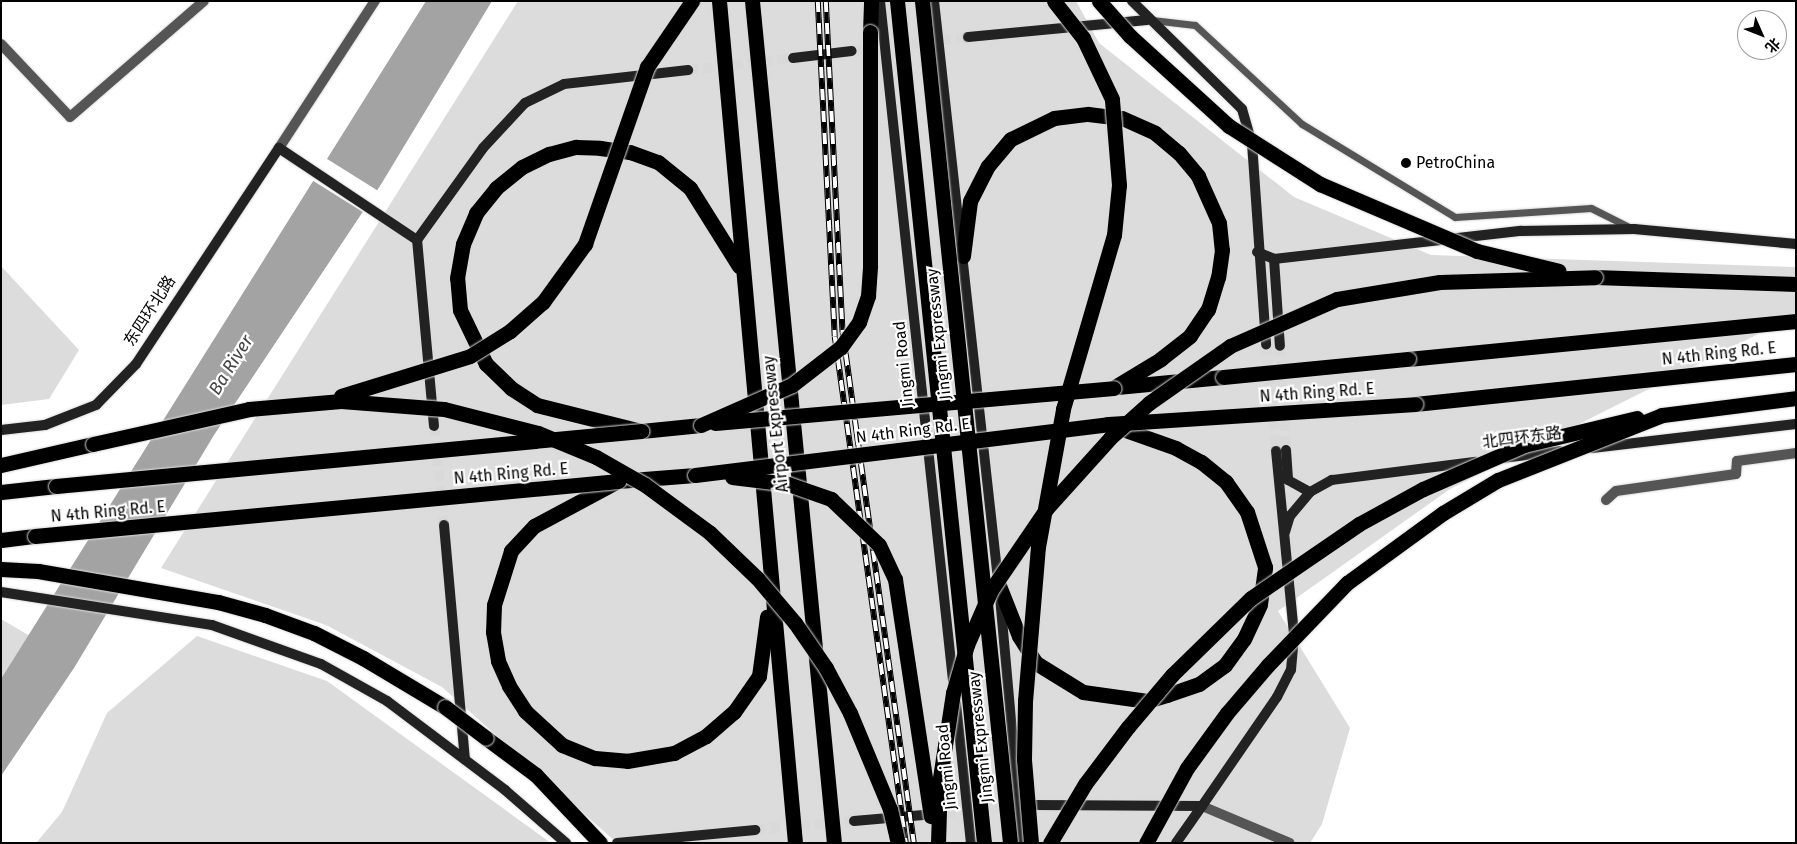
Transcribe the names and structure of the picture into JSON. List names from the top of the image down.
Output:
{
  "streets": {
    "highway": ["Jingmi Expressway", "N 4th Ring Rd. E", "Airport Expressway"],
    "street": ["东四环北路", "Jingmi Road", "北四环东路"]
  },
  "water": ["Ba River"],
  "places": ["PetroChina"],
  "north": "bottom right"
}
